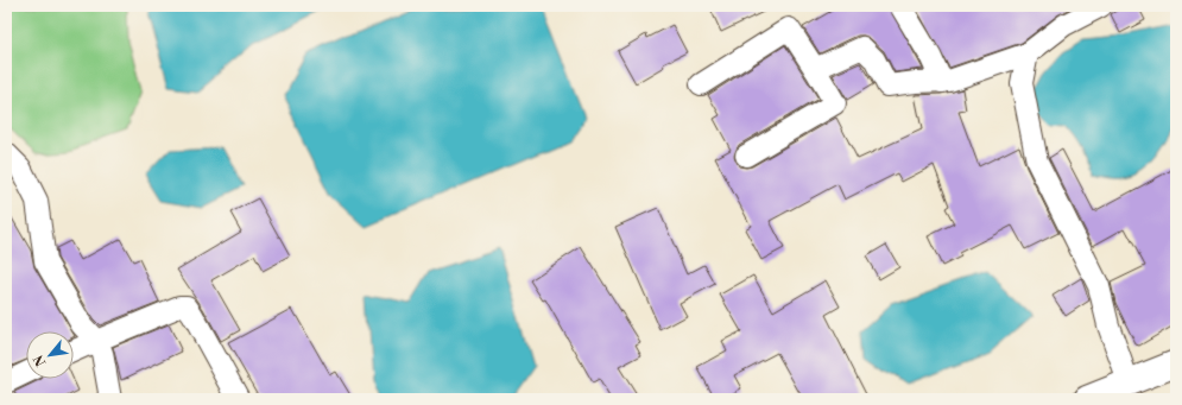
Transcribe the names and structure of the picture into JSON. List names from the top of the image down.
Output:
{
  "north": "bottom left"
}
